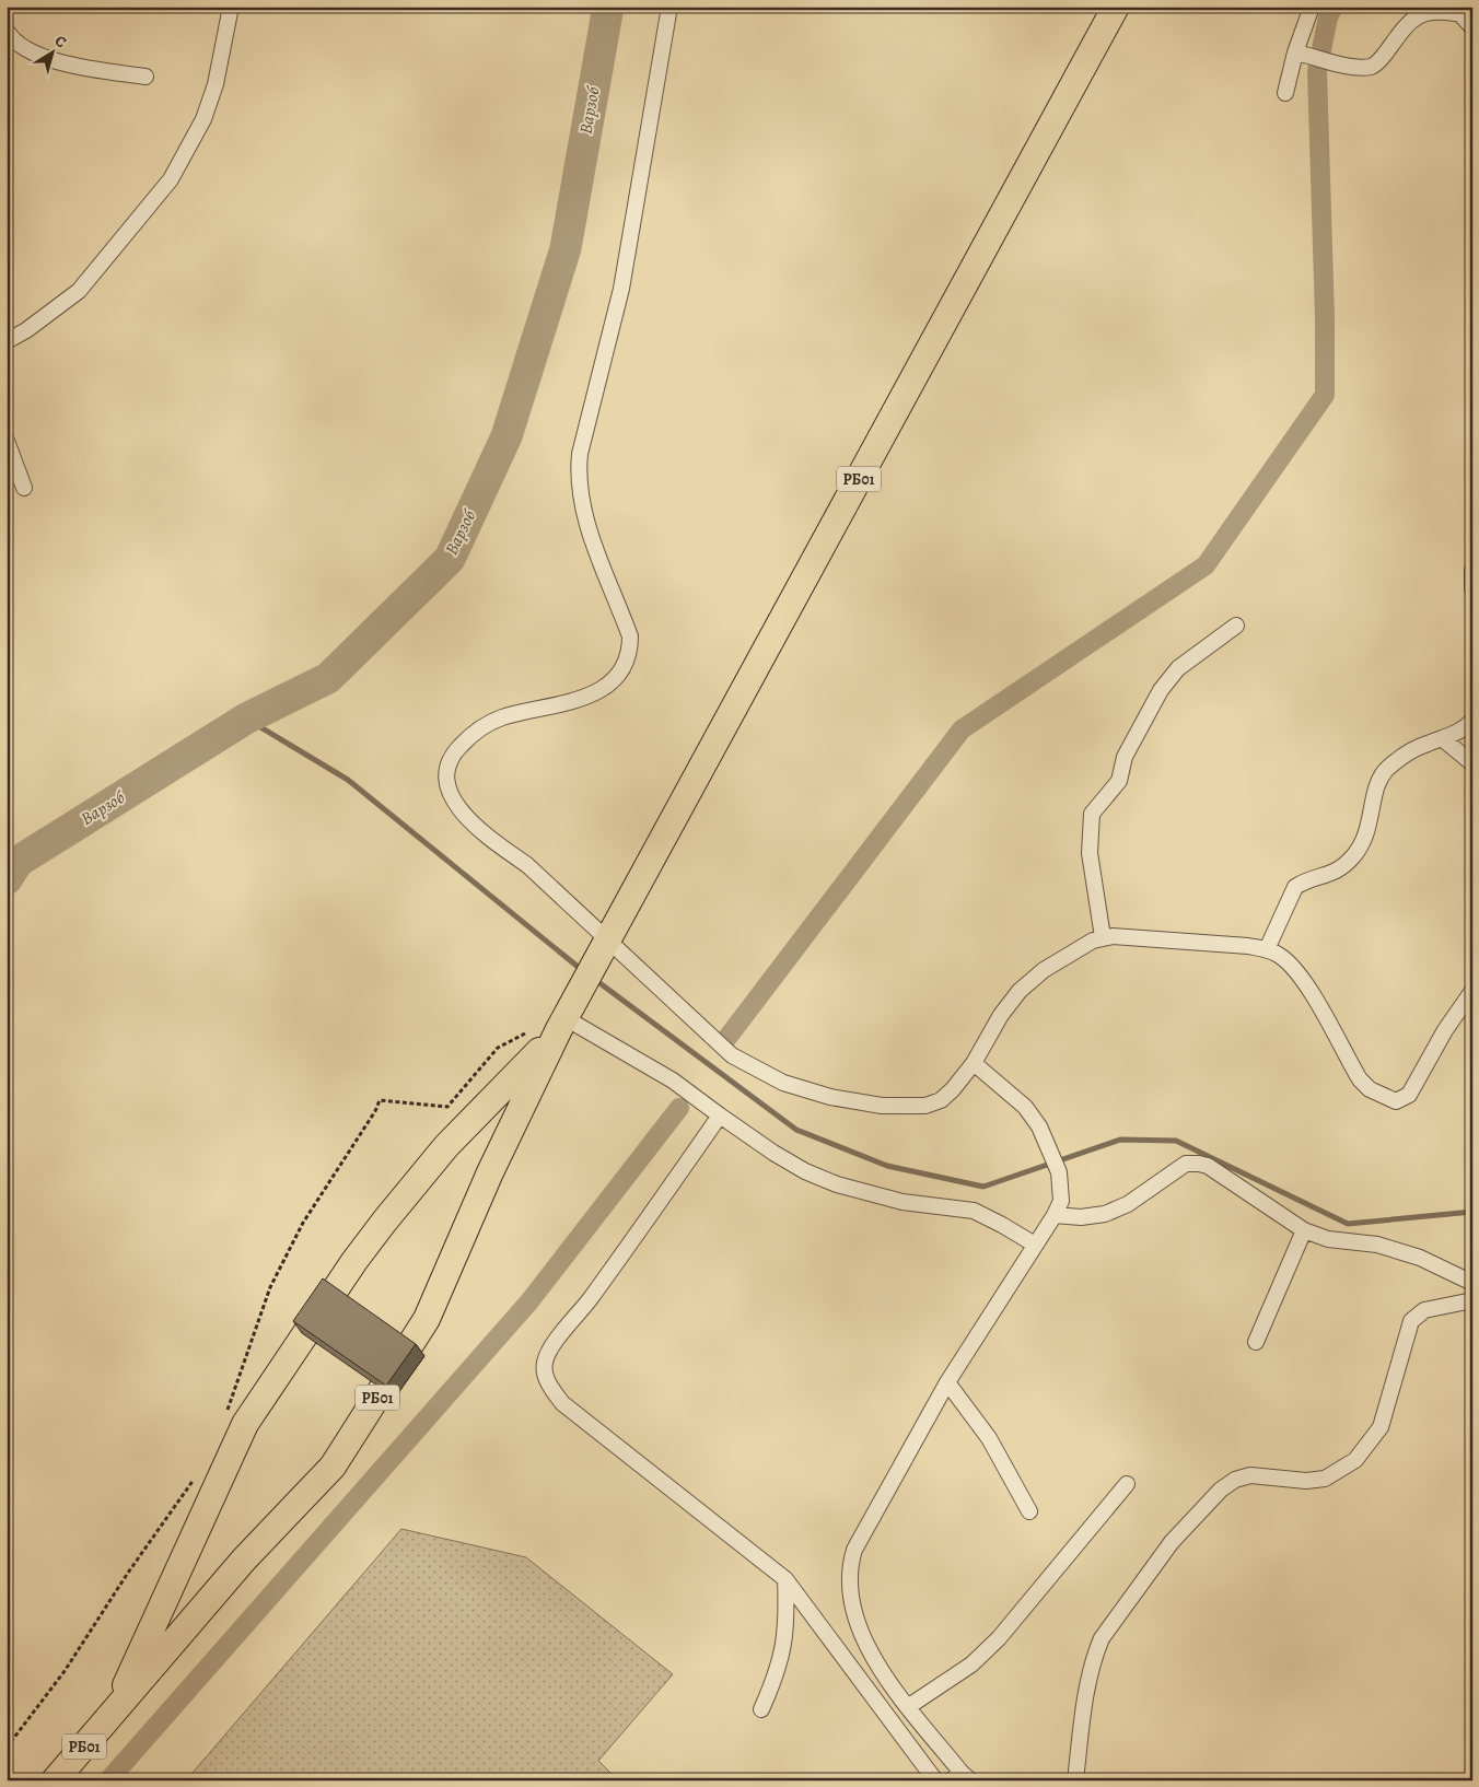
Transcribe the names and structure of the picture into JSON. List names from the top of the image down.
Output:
{
  "streets": {
    "highway": ["РБ01"]
  },
  "water": ["Варзоб"],
  "north": "top right"
}
